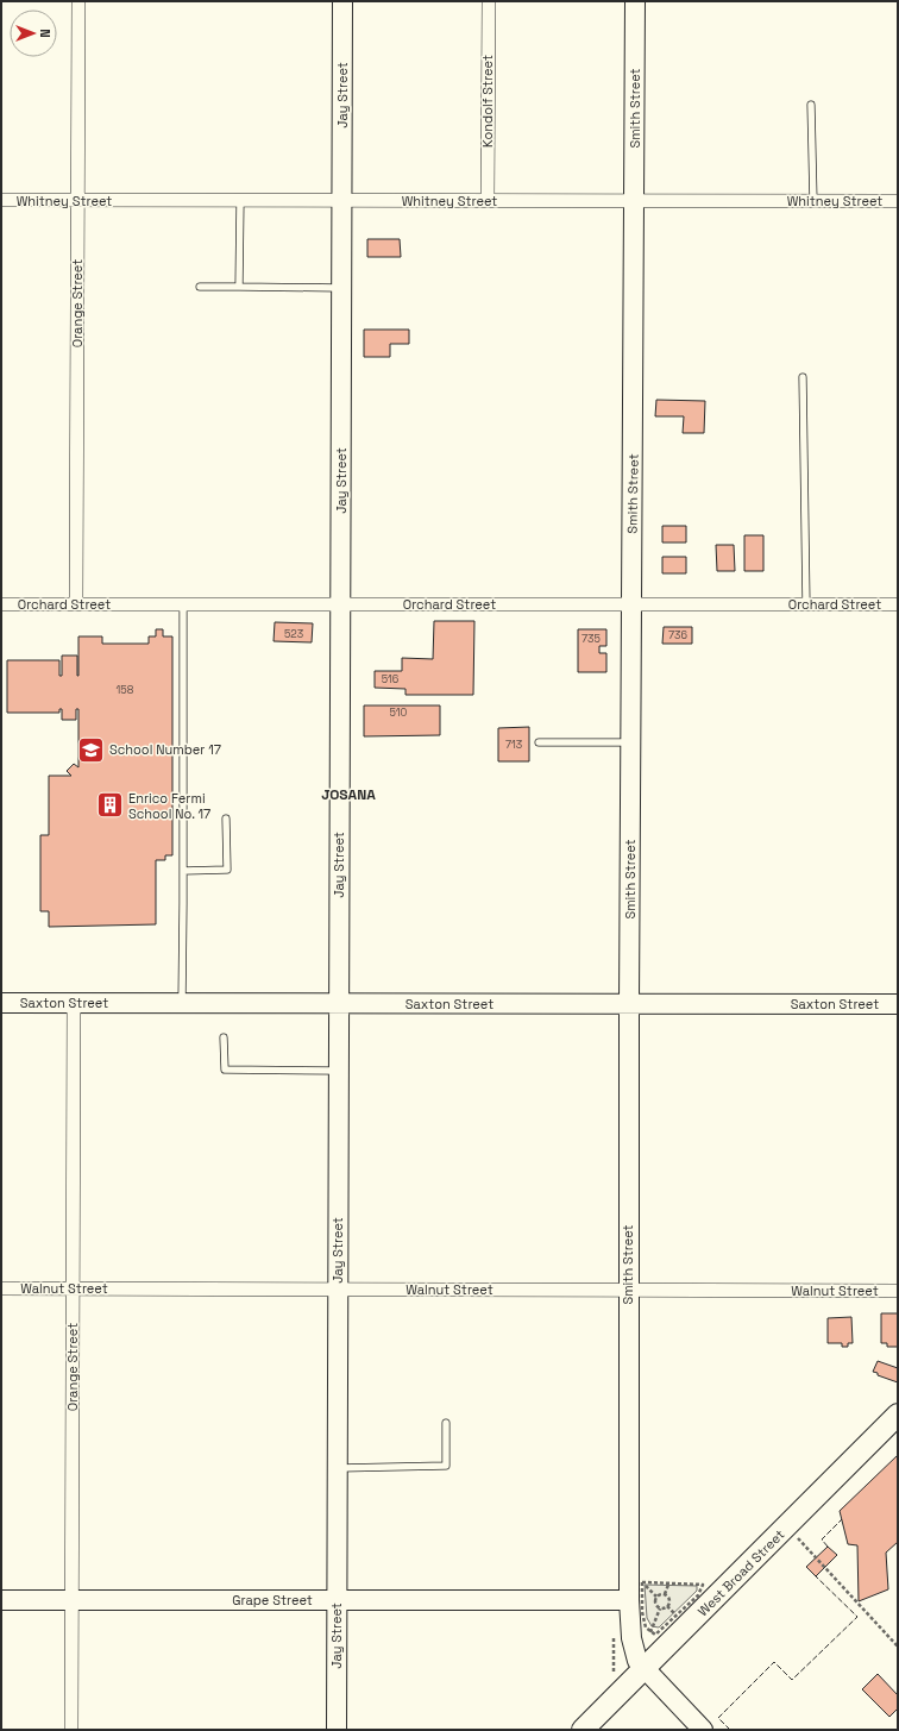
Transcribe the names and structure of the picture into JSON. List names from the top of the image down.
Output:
{
  "streets": {
    "main road": ["West Broad Street"],
    "street": [
      "Jay Street",
      "Kondolf Street",
      "Smith Street",
      "Whitney Street",
      "Orange Street",
      "Orchard Street",
      "Saxton Street",
      "Walnut Street",
      "Grape Street"
    ]
  },
  "crossings": [
    ["Jay Street", "Whitney Street"],
    ["Jay Street", "Orchard Street"],
    ["Jay Street", "Saxton Street"],
    ["Jay Street", "Walnut Street"],
    ["Jay Street", "Grape Street"],
    ["Kondolf Street", "Whitney Street"],
    ["Smith Street", "Whitney Street"],
    ["Smith Street", "Orchard Street"],
    ["Smith Street", "Saxton Street"],
    ["Smith Street", "Walnut Street"],
    ["Smith Street", "West Broad Street"],
    ["Smith Street", "Grape Street"],
    ["Whitney Street", "Orange Street"],
    ["Orange Street", "Orchard Street"],
    ["Orange Street", "Saxton Street"],
    ["Orange Street", "Walnut Street"],
    ["Orange Street", "Grape Street"]
  ],
  "districts": ["JOSANA"],
  "places": {
    "school or university": ["School Number 17"],
    "building": ["Enrico Fermi School No. 17"]
  },
  "house_numbers": [
    "523",
    "736",
    "735",
    "516",
    "158",
    "510",
    "713"
  ],
  "north": "right"
}
